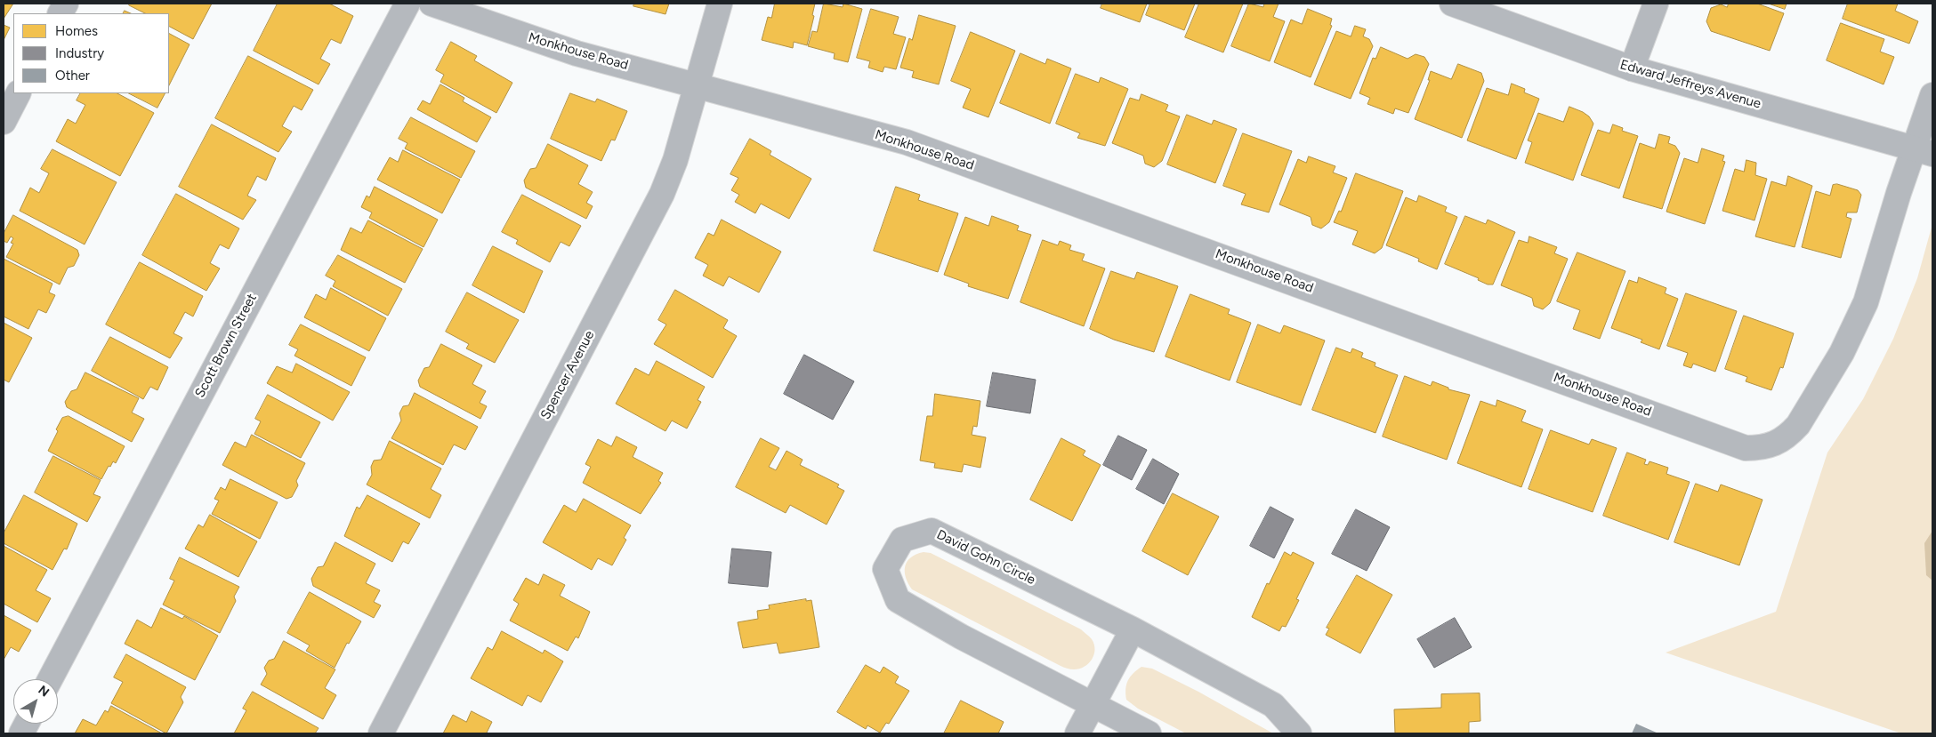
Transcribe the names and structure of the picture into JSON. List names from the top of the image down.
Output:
{
  "streets": {
    "street": [
      "Monkhouse Road",
      "Edward Jeffreys Avenue",
      "Scott Brown Street",
      "Spencer Avenue",
      "David Gohn Circle"
    ]
  },
  "crossings": [
    ["Monkhouse Road", "Edward Jeffreys Avenue"],
    ["Monkhouse Road", "Spencer Avenue"]
  ],
  "legend": ["Homes", "Industry", "Other"],
  "north": "top right"
}
